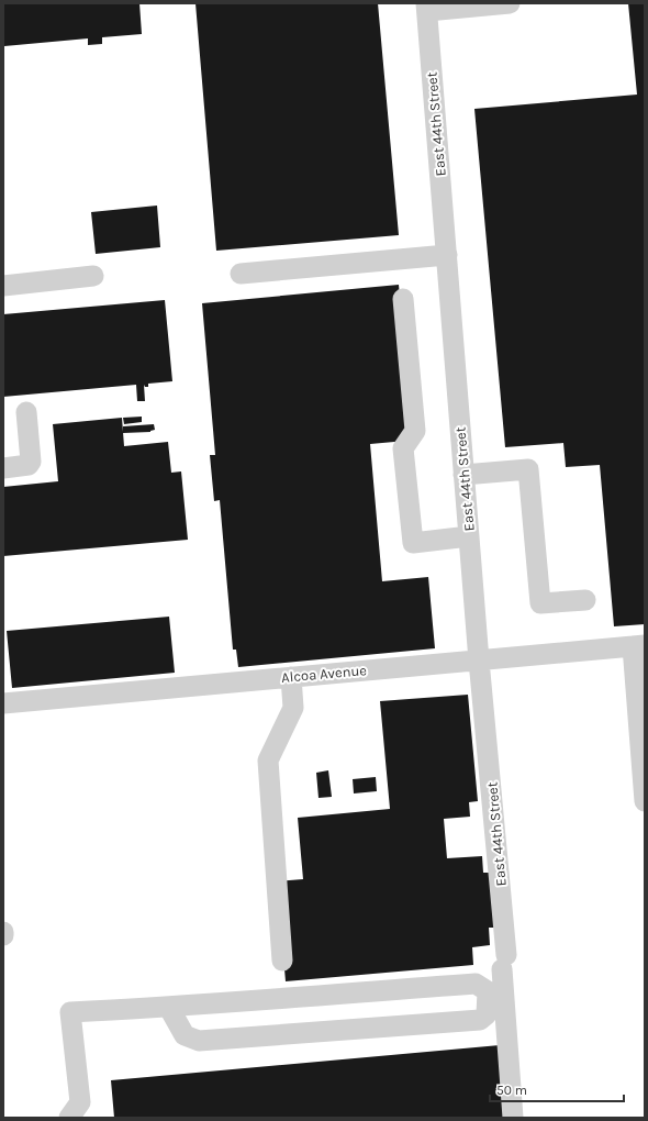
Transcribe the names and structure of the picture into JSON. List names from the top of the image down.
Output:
{
  "streets": {
    "street": ["East 44th Street", "Alcoa Avenue"]
  },
  "crossings": [
    ["East 44th Street", "Alcoa Avenue"]
  ],
  "scale_bar": "50 m"
}
